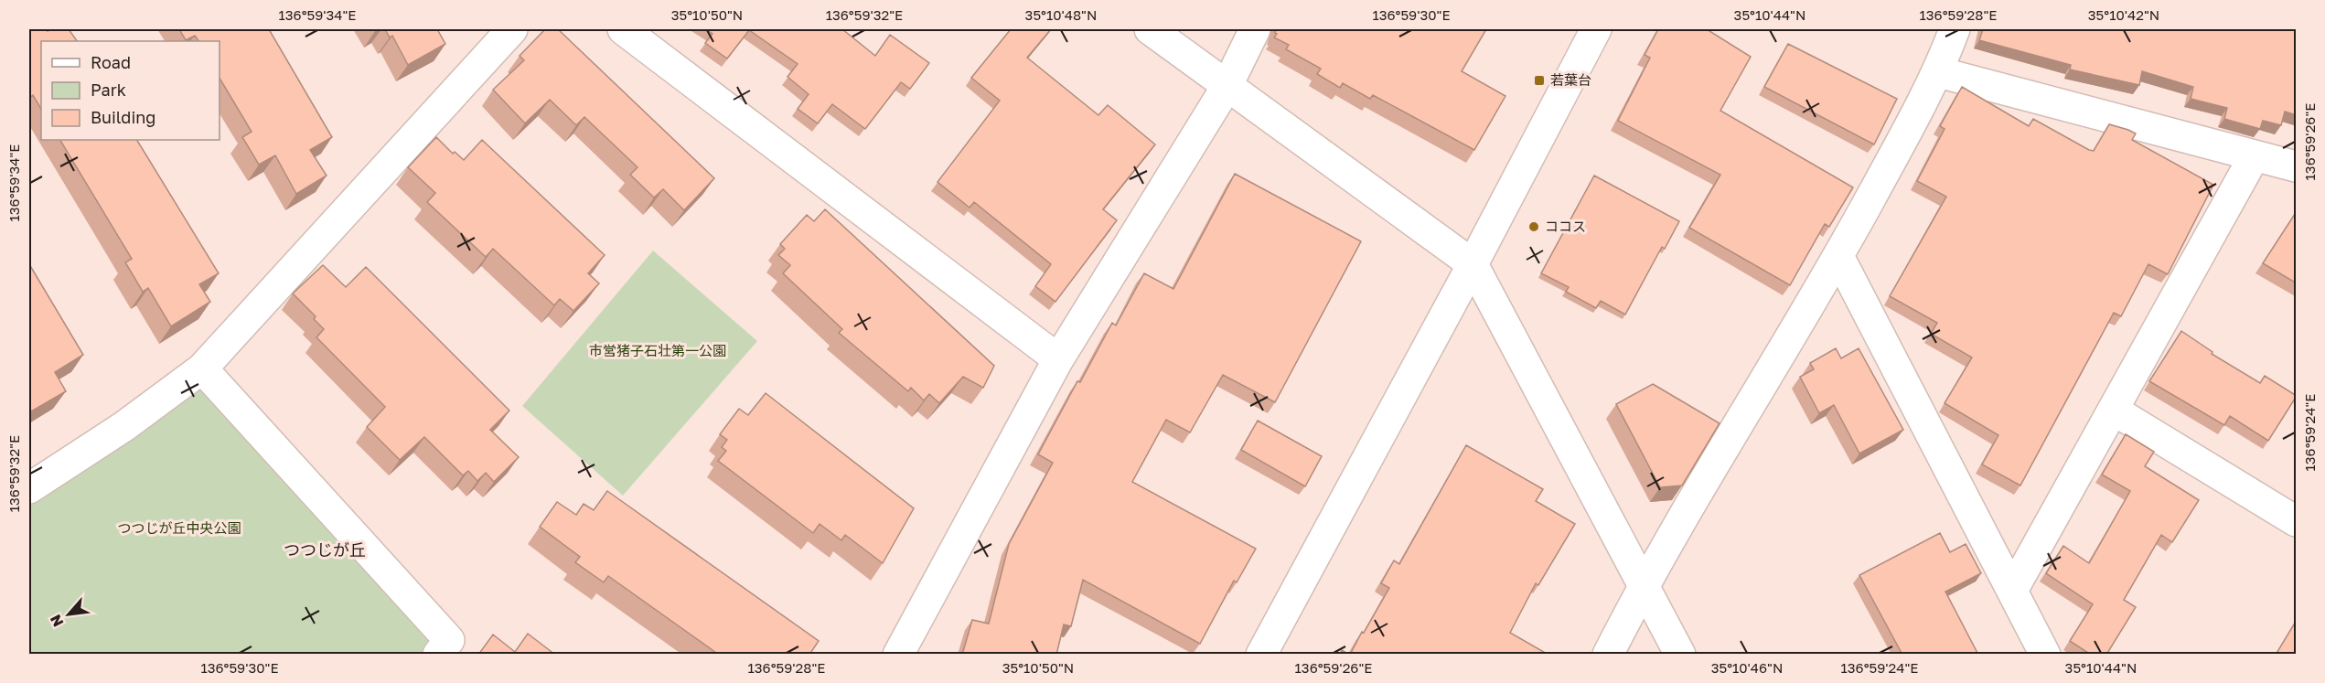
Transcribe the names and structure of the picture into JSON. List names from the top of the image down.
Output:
{
  "districts": ["つつじが丘"],
  "parks": ["市営猪子石壮第一公園", "つつじが丘中央公園"],
  "places": {
    "transit": ["若葉台"],
    "other": ["ココス"]
  },
  "legend": ["Road", "Park", "Building"],
  "north": "bottom left",
  "coordinates": [
    "136°59'34\"E",
    "35°10'50\"N",
    "136°59'32\"E",
    "35°10'48\"N",
    "136°59'30\"E",
    "35°10'44\"N",
    "136°59'28\"E",
    "35°10'42\"N",
    "136°59'26\"E",
    "136°59'24\"E",
    "35°10'46\"N"
  ]
}
